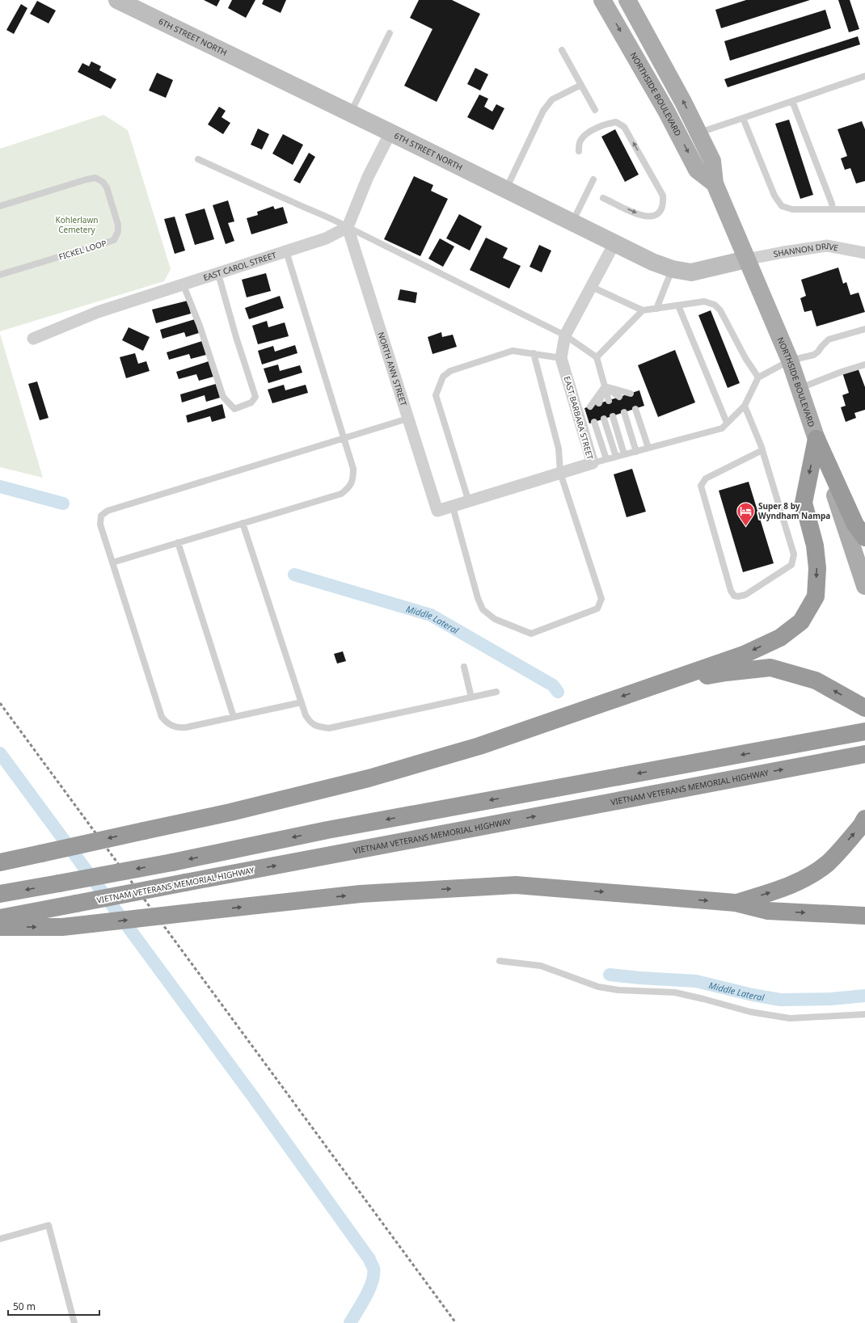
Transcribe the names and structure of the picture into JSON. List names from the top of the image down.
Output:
{
  "streets": {
    "highway": ["VIETNAM VETERANS MEMORIAL HIGHWAY"],
    "main road": ["NORTHSIDE BOULEVARD"],
    "street": [
      "6TH STREET NORTH",
      "SHANNON DRIVE",
      "EAST CAROL STREET",
      "NORTH ANN STREET",
      "EAST BARBARA STREET"
    ],
    "lane": ["FICKEL LOOP"]
  },
  "crossings": [
    ["6TH STREET NORTH", "NORTHSIDE BOULEVARD"],
    ["6TH STREET NORTH", "SHANNON DRIVE"],
    ["6TH STREET NORTH", "EAST BARBARA STREET"],
    ["NORTHSIDE BOULEVARD", "SHANNON DRIVE"],
    ["EAST CAROL STREET", "NORTH ANN STREET"],
    ["NORTH ANN STREET", "EAST BARBARA STREET"]
  ],
  "water": ["Middle Lateral"],
  "parks": ["Kohlerlawn Cemetery"],
  "places": {
    "hotel": ["Super 8 by Wyndham Nampa"]
  },
  "scale_bar": "50 m"
}
